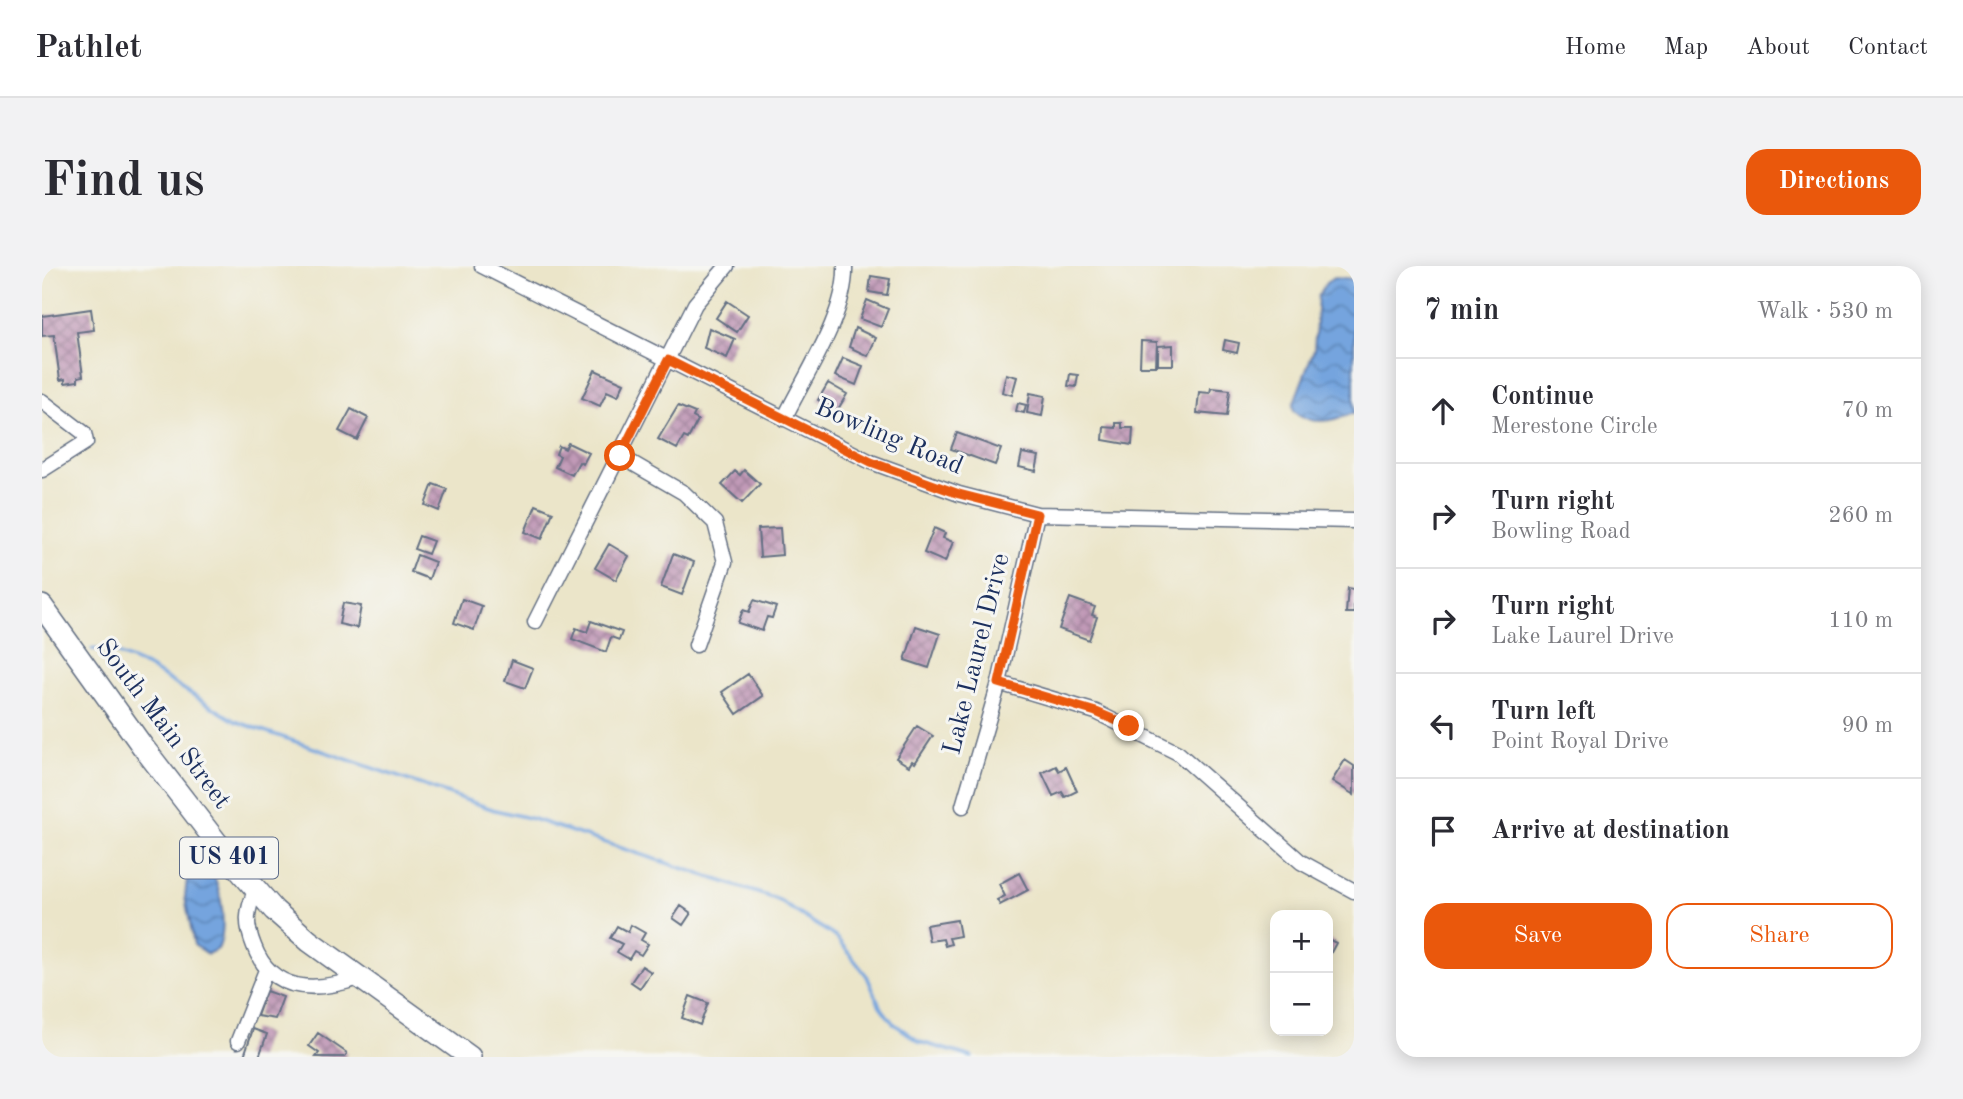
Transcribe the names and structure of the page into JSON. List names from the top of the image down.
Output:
{
  "streets": {
    "highway": ["South Main Street", "US 401"],
    "street": ["Bowling Road", "Lake Laurel Drive"]
  },
  "crossings": [
    ["Bowling Road", "Lake Laurel Drive"]
  ],
  "page": {
    "header": "Pathlet",
    "nav": [
      "Home",
      "Map",
      "About",
      "Contact"
    ],
    "buttons": [
      "Directions",
      ["Save", "Share"]
    ],
    "title": "Find us",
    "heading": ["7 min", "Walk · 530 m"],
    "list": [
      ["Continue", "Merestone Circle", "70 m"],
      ["Turn right", "Bowling Road", "260 m"],
      ["Turn right", "Lake Laurel Drive", "110 m"],
      ["Turn left", "Point Royal Drive", "90 m"],
      "Arrive at destination"
    ],
    "map_buttons": ["+", "−"]
  }
}
